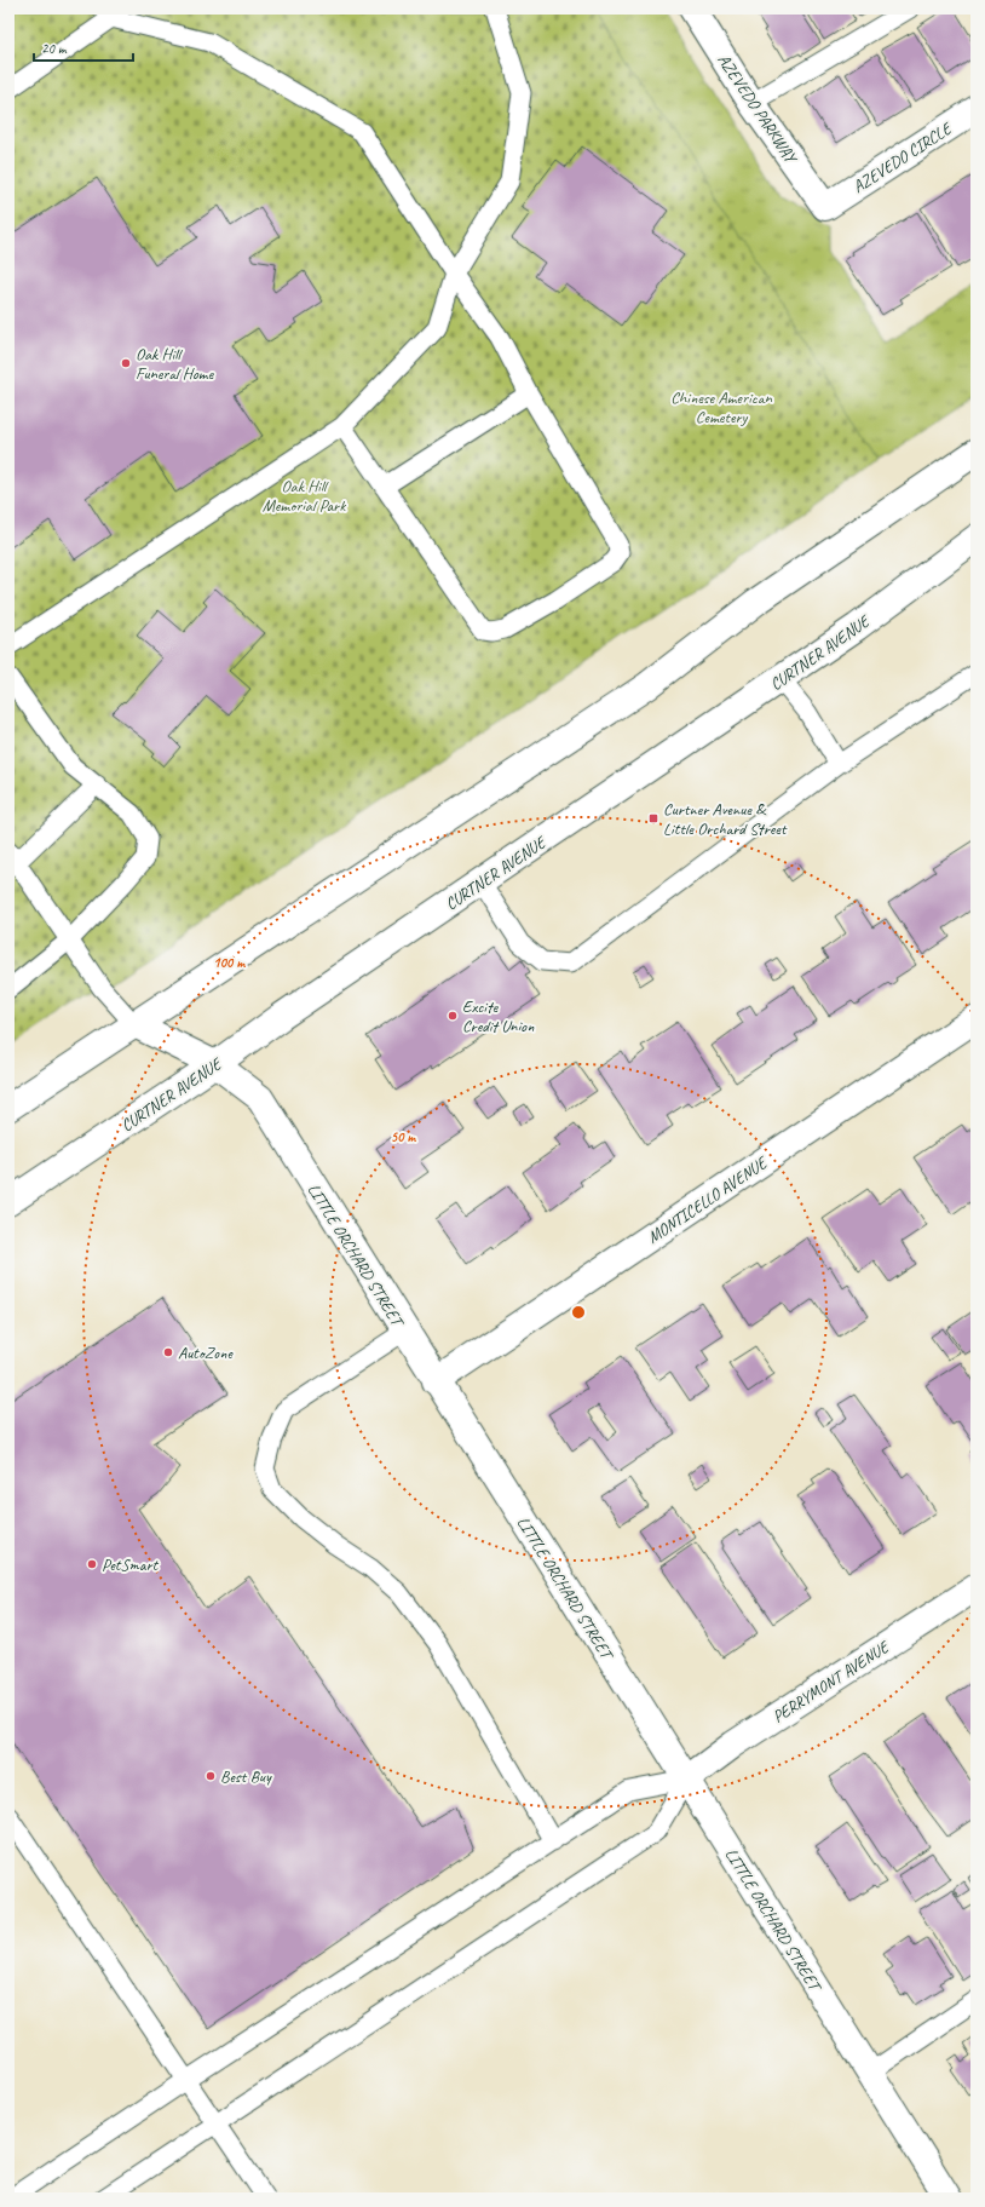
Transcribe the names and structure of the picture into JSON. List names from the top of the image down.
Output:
{
  "streets": {
    "street": [
      "AZEVEDO PARKWAY",
      "AZEVEDO CIRCLE",
      "CURTNER AVENUE",
      "MONTICELLO AVENUE",
      "LITTLE ORCHARD STREET",
      "PERRYMONT AVENUE"
    ]
  },
  "crossings": [
    ["AZEVEDO PARKWAY", "AZEVEDO CIRCLE"],
    ["CURTNER AVENUE", "LITTLE ORCHARD STREET"],
    ["MONTICELLO AVENUE", "LITTLE ORCHARD STREET"],
    ["LITTLE ORCHARD STREET", "PERRYMONT AVENUE"]
  ],
  "parks": ["Chinese American Cemetery", "Oak Hill Memorial Park"],
  "places": {
    "other": [
      "Oak Hill Funeral Home",
      "Excite Credit Union",
      "AutoZone",
      "PetSmart",
      "Best Buy"
    ],
    "transit": ["Curtner Avenue & Little Orchard Street"]
  },
  "scale_bar": "20 m",
  "rings": ["100 m", "50 m"]
}
